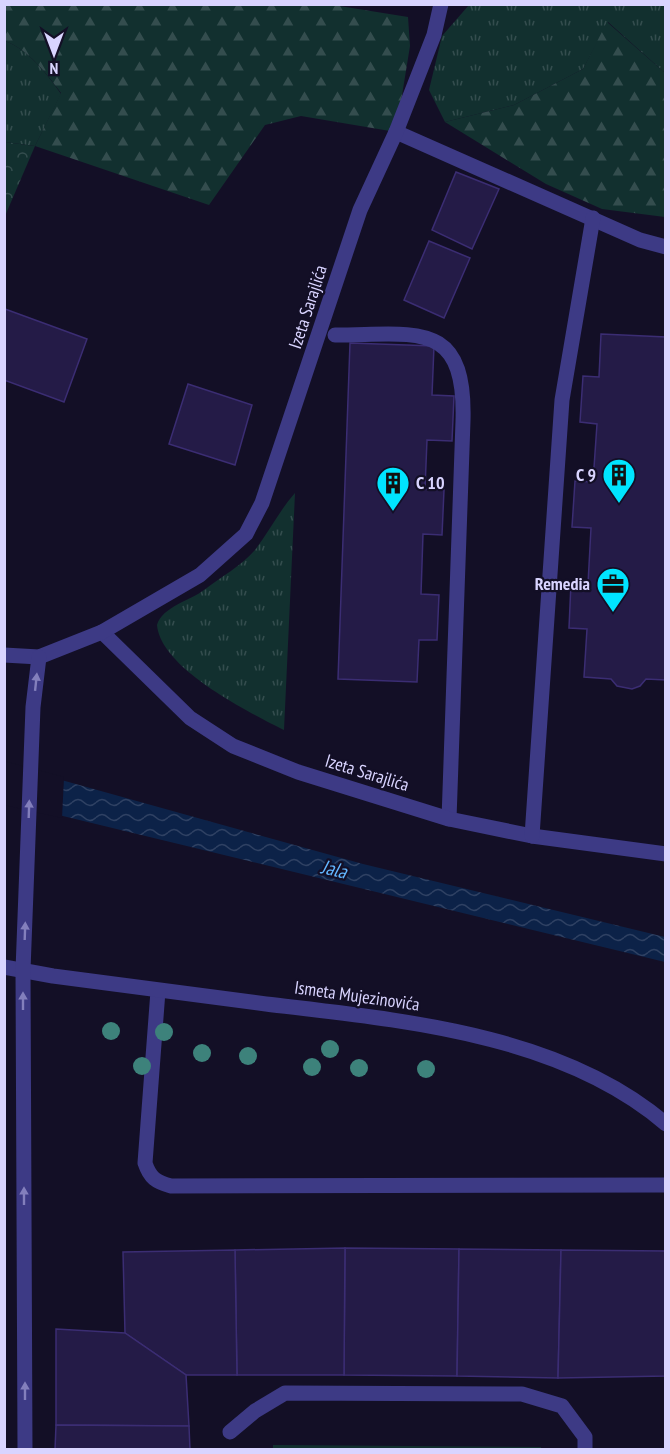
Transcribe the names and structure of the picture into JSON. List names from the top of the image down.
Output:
{
  "streets": {
    "street": ["Izeta Sarajlića", "Ismeta Mujezinovića"]
  },
  "water": ["Jala"],
  "places": {
    "building": ["C 9", "C 10"],
    "office": ["Remedia"]
  },
  "north": "bottom"
}
